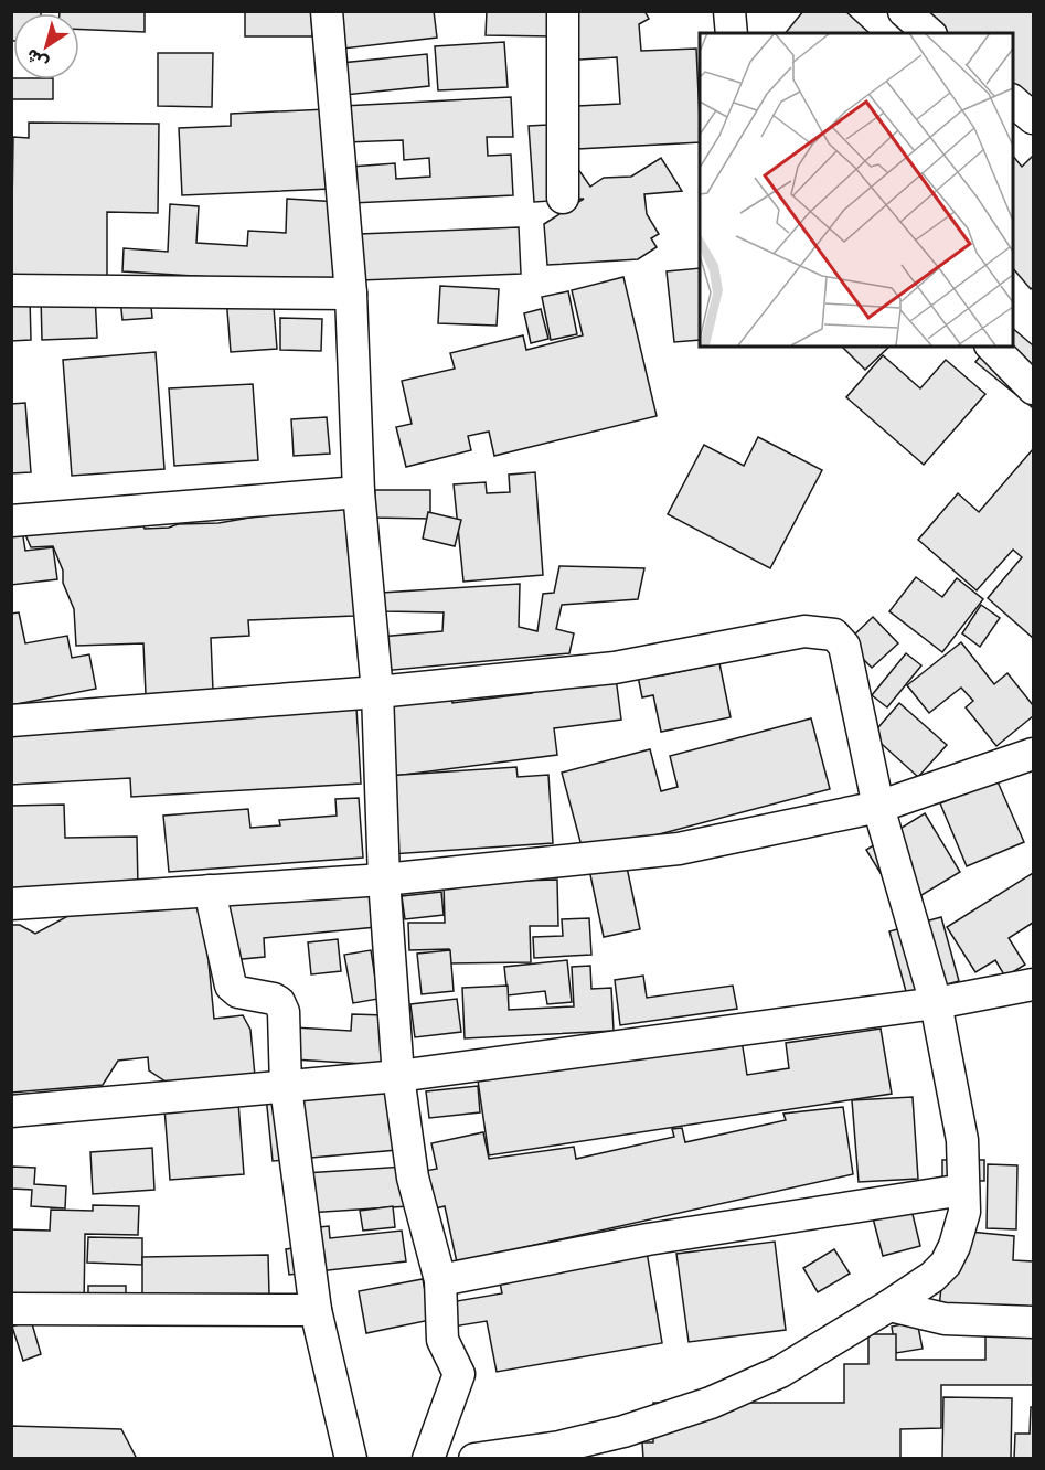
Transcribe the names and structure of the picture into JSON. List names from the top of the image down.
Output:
{
  "north": "bottom left"
}
